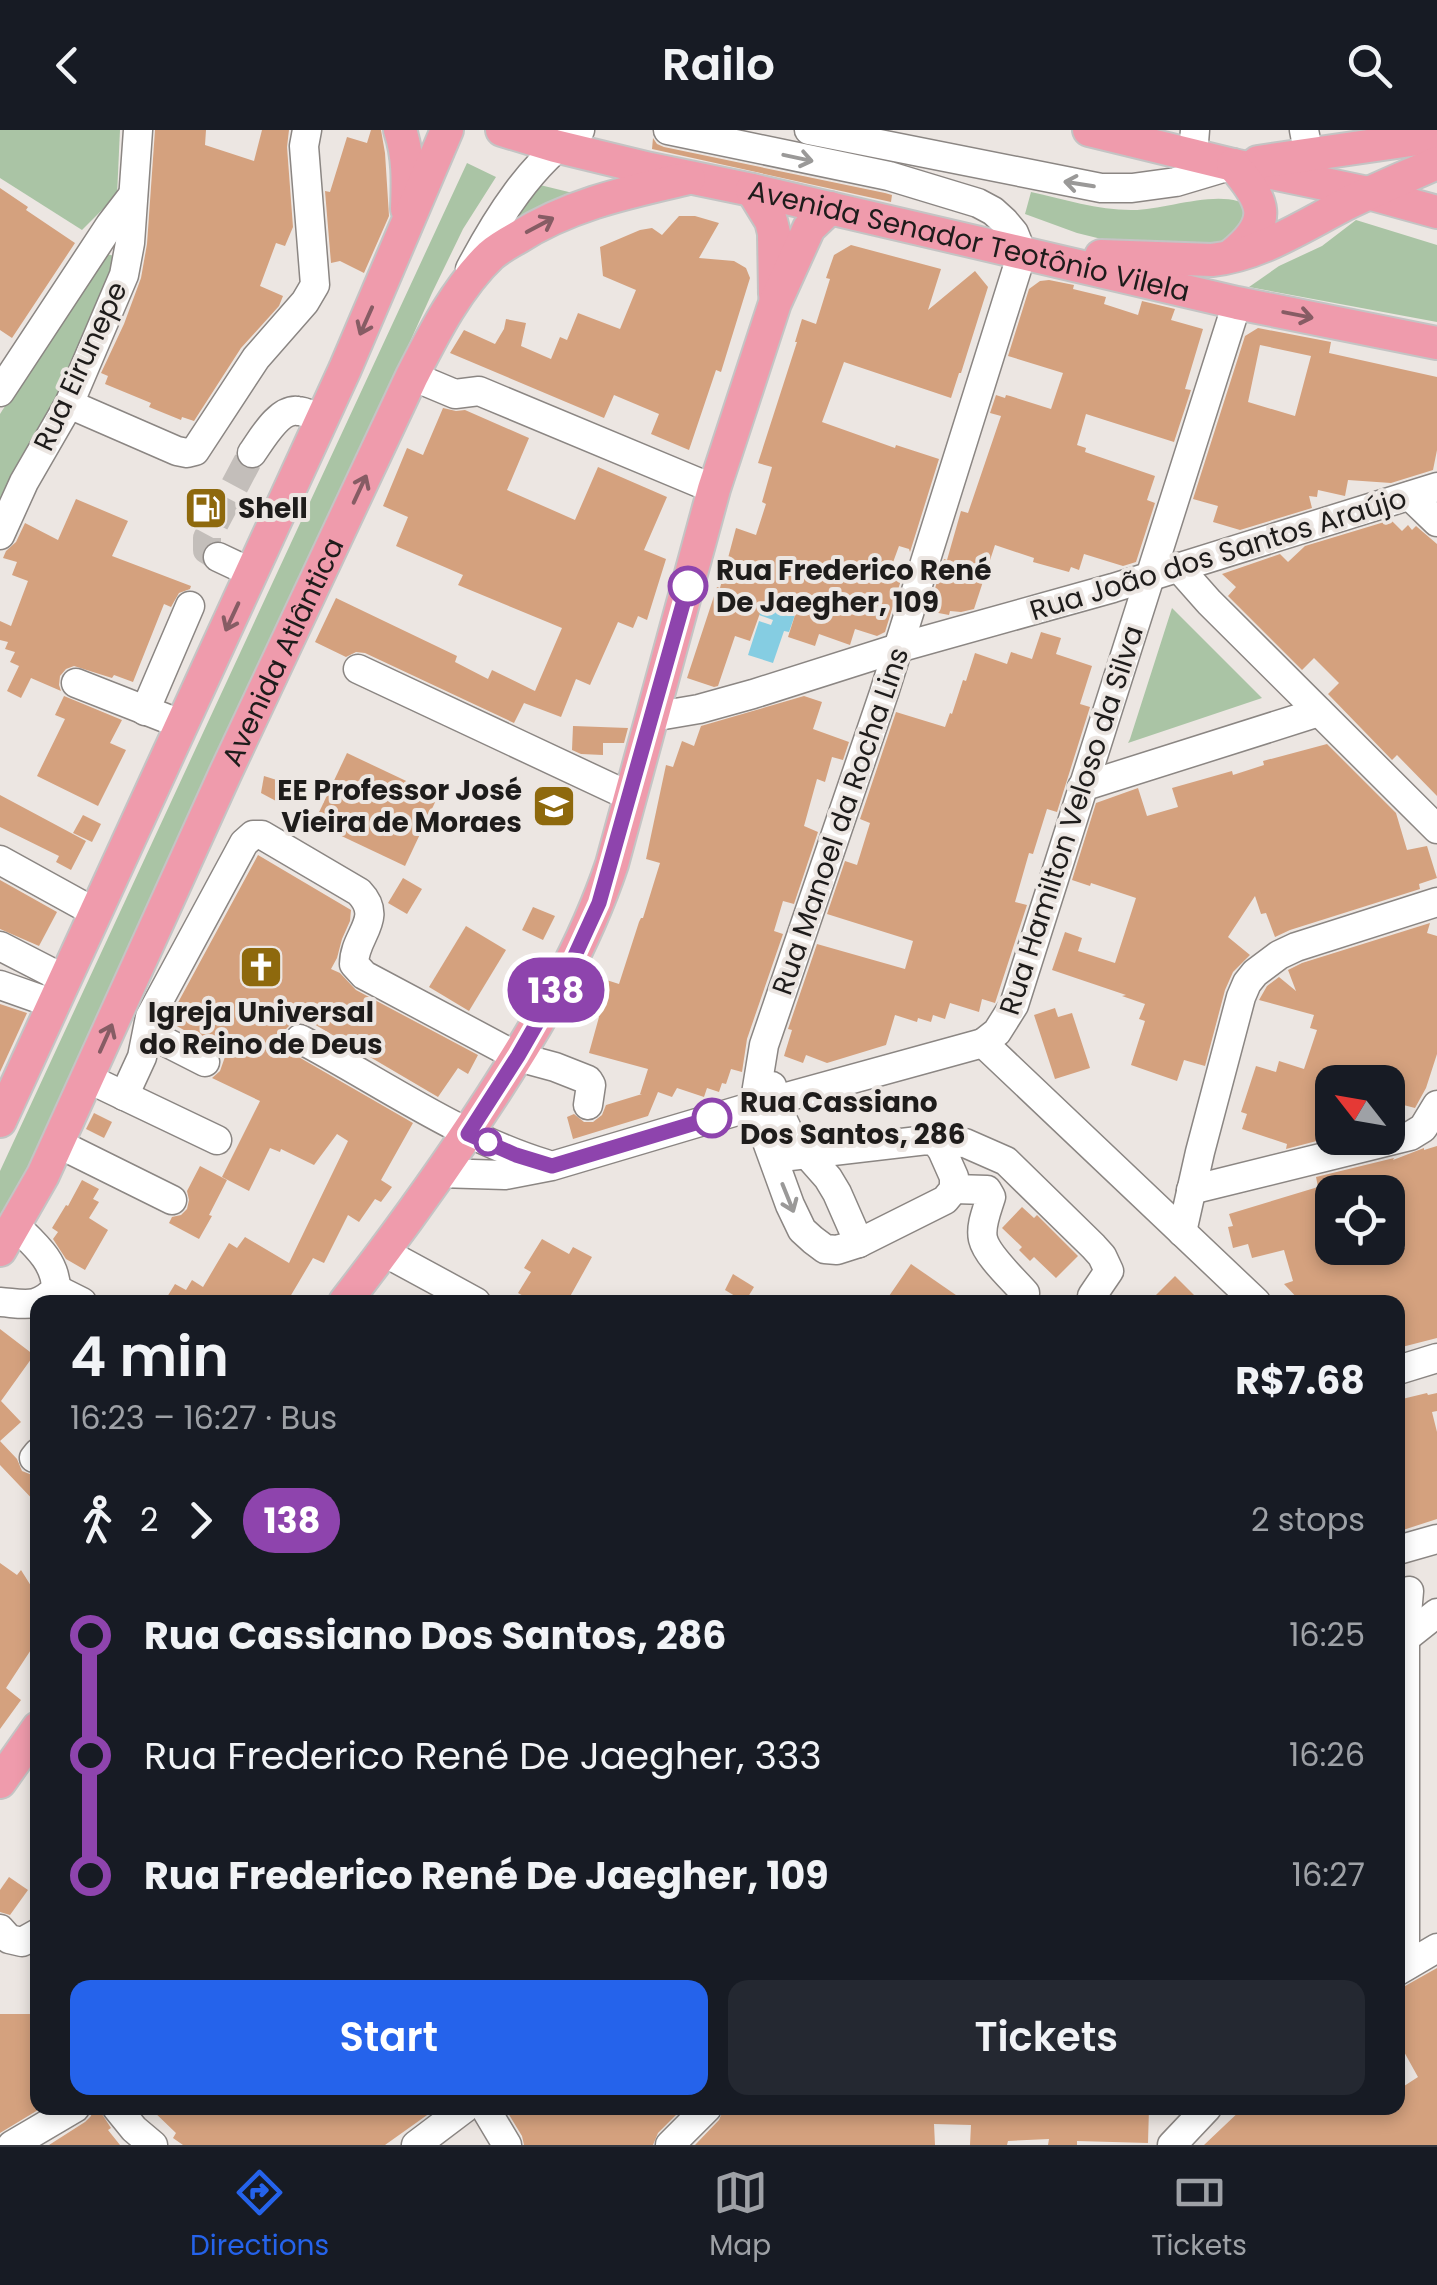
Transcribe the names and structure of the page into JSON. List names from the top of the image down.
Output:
{
  "streets": {
    "main road": ["Avenida Senador Teotônio Vilela", "Avenida Atlântica"],
    "street": [
      "Rua Eirunepe",
      "Rua João dos Santos Araújo",
      "Rua Hamilton Veloso da Silva",
      "Rua Manoel da Rocha Lins"
    ]
  },
  "crossings": [
    ["Avenida Senador Teotônio Vilela", "Avenida Atlântica"],
    ["Avenida Senador Teotônio Vilela", "Rua Hamilton Veloso da Silva"],
    ["Avenida Senador Teotônio Vilela", "Rua Manoel da Rocha Lins"],
    ["Rua João dos Santos Araújo", "Rua Hamilton Veloso da Silva"],
    ["Rua João dos Santos Araújo", "Rua Manoel da Rocha Lins"]
  ],
  "places": {
    "fuel station": ["Shell"],
    "other": ["Rua Frederico René De Jaegher, 109", "Rua Cassiano Dos Santos, 286"],
    "school or university": ["EE Professor José Vieira de Moraes"],
    "church": ["Igreja Universal do Reino de Deus"]
  },
  "lines": ["bus line 138"],
  "north": "top left",
  "page": {
    "header": "Railo",
    "on_map": "138",
    "heading": ["4 min", "16:23 – 16:27 · Bus", "R$7.68"],
    "legs": ["2", "138", "2 stops"],
    "list": [
      {
        "name": "Rua Cassiano Dos Santos, 286",
        "value": "16:25"
      },
      {
        "name": "Rua Frederico René De Jaegher, 333",
        "value": "16:26"
      },
      {
        "name": "Rua Frederico René De Jaegher, 109",
        "value": "16:27"
      }
    ],
    "buttons": ["Start", "Tickets"],
    "tabs": ["Directions", "Map", "Tickets"]
  }
}
